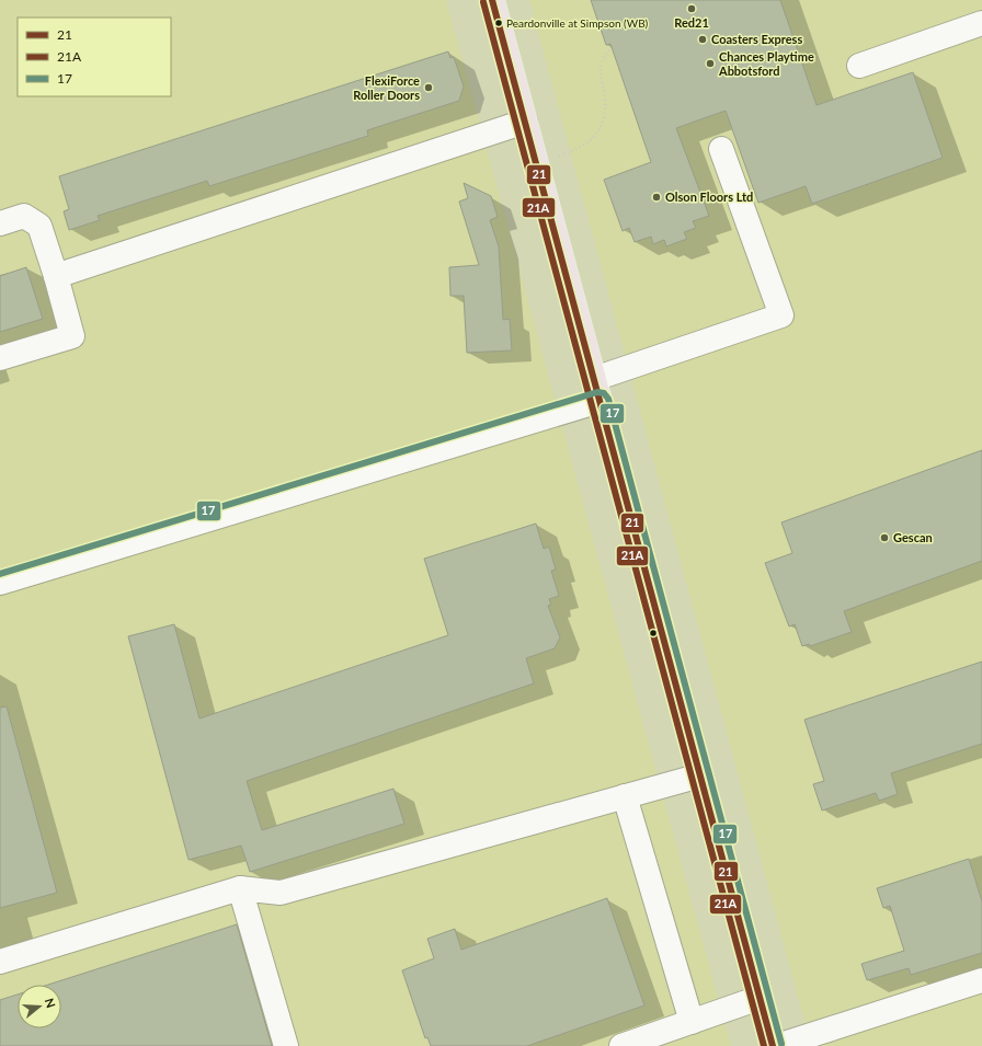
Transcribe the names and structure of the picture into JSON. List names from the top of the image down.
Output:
{
  "places": [
    "Red21",
    "Peardonville at Simpson (WB)",
    "Coasters Express",
    "Chances Playtime Abbotsford",
    "FlexiForce Roller Doors",
    "Olson Floors Ltd",
    "Gescan"
  ],
  "lines": ["transit line 21", "transit line 21A", "transit line 17"],
  "legend": ["21", "21A", "17"],
  "north": "right"
}
